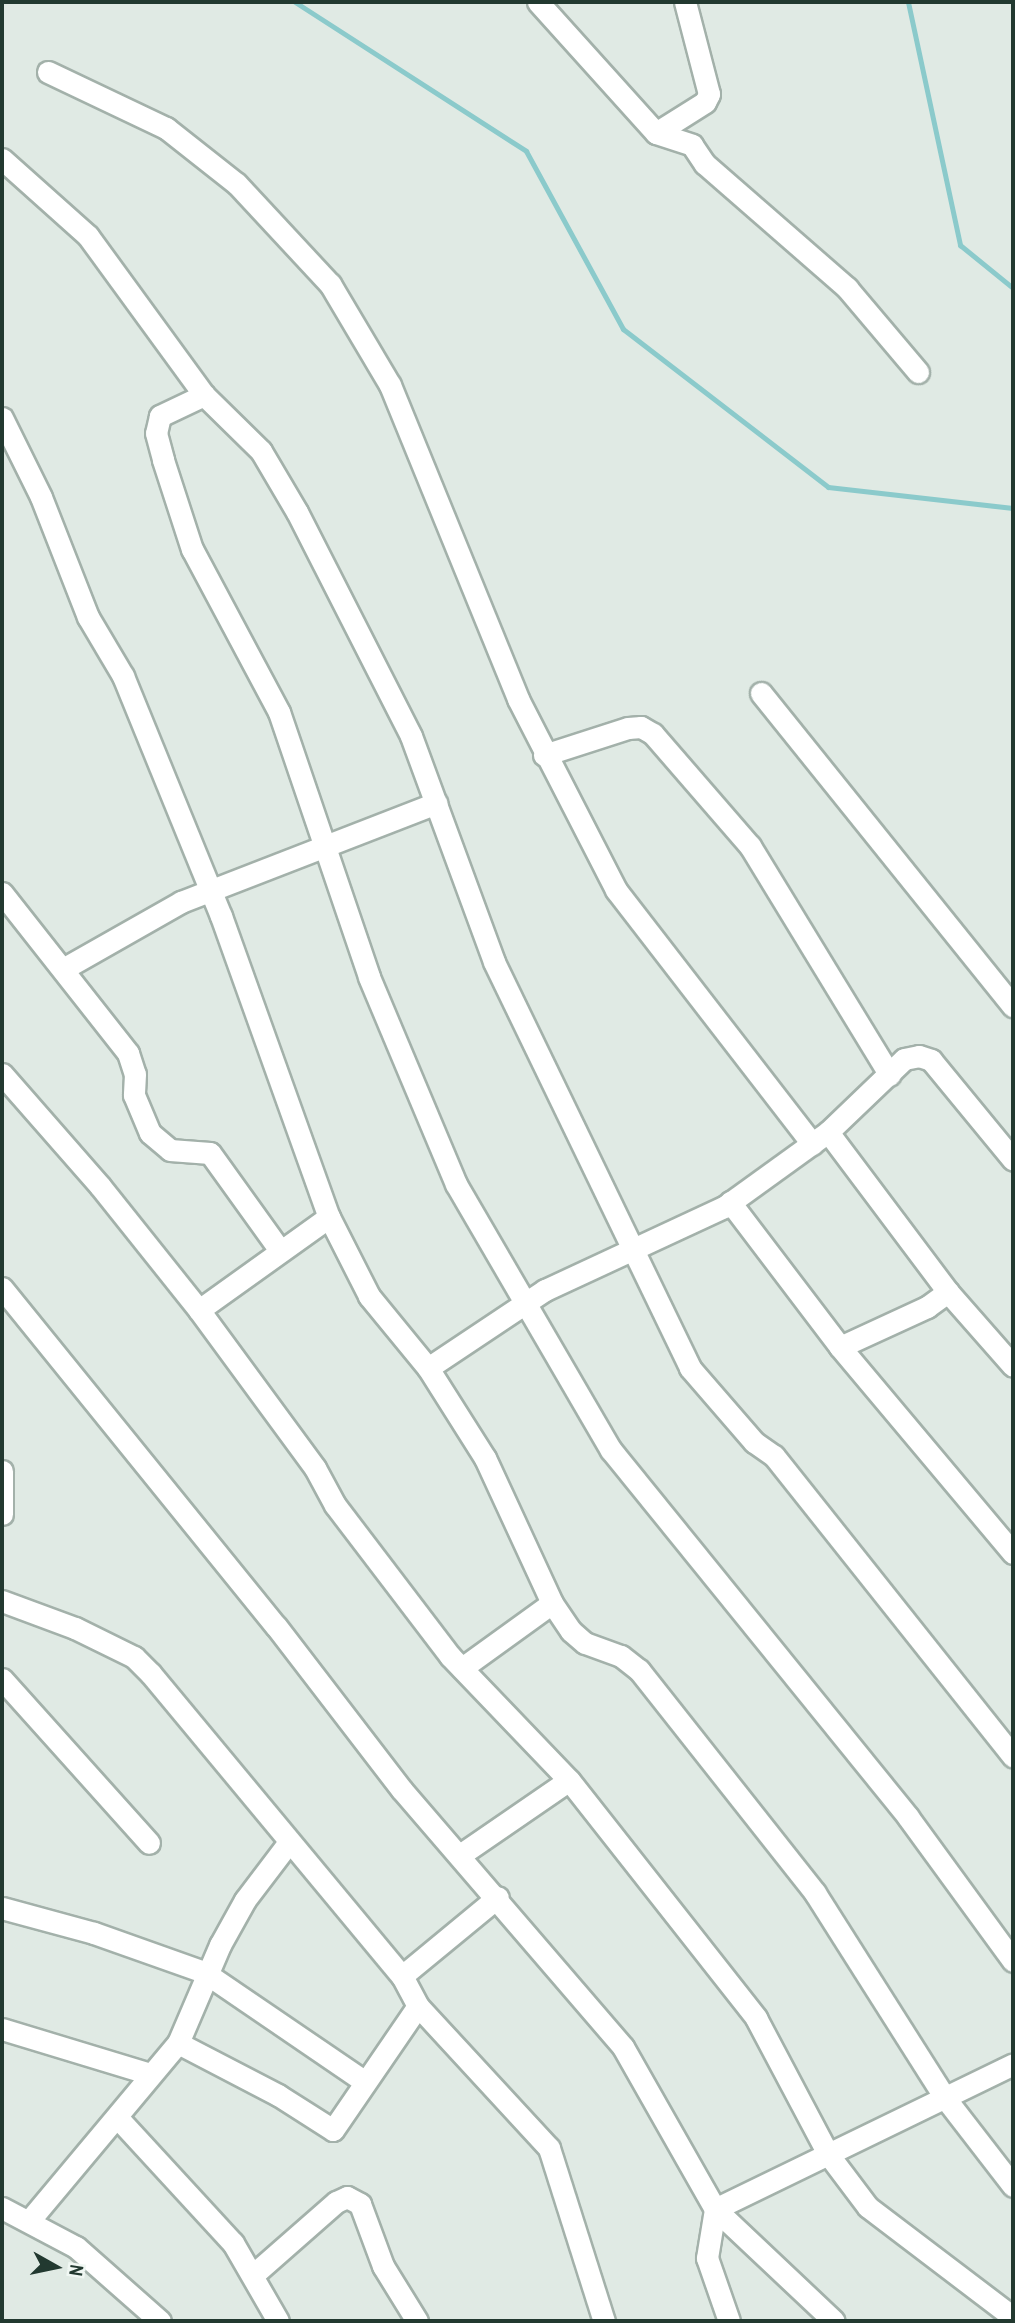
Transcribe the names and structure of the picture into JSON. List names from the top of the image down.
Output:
{
  "north": "right"
}
